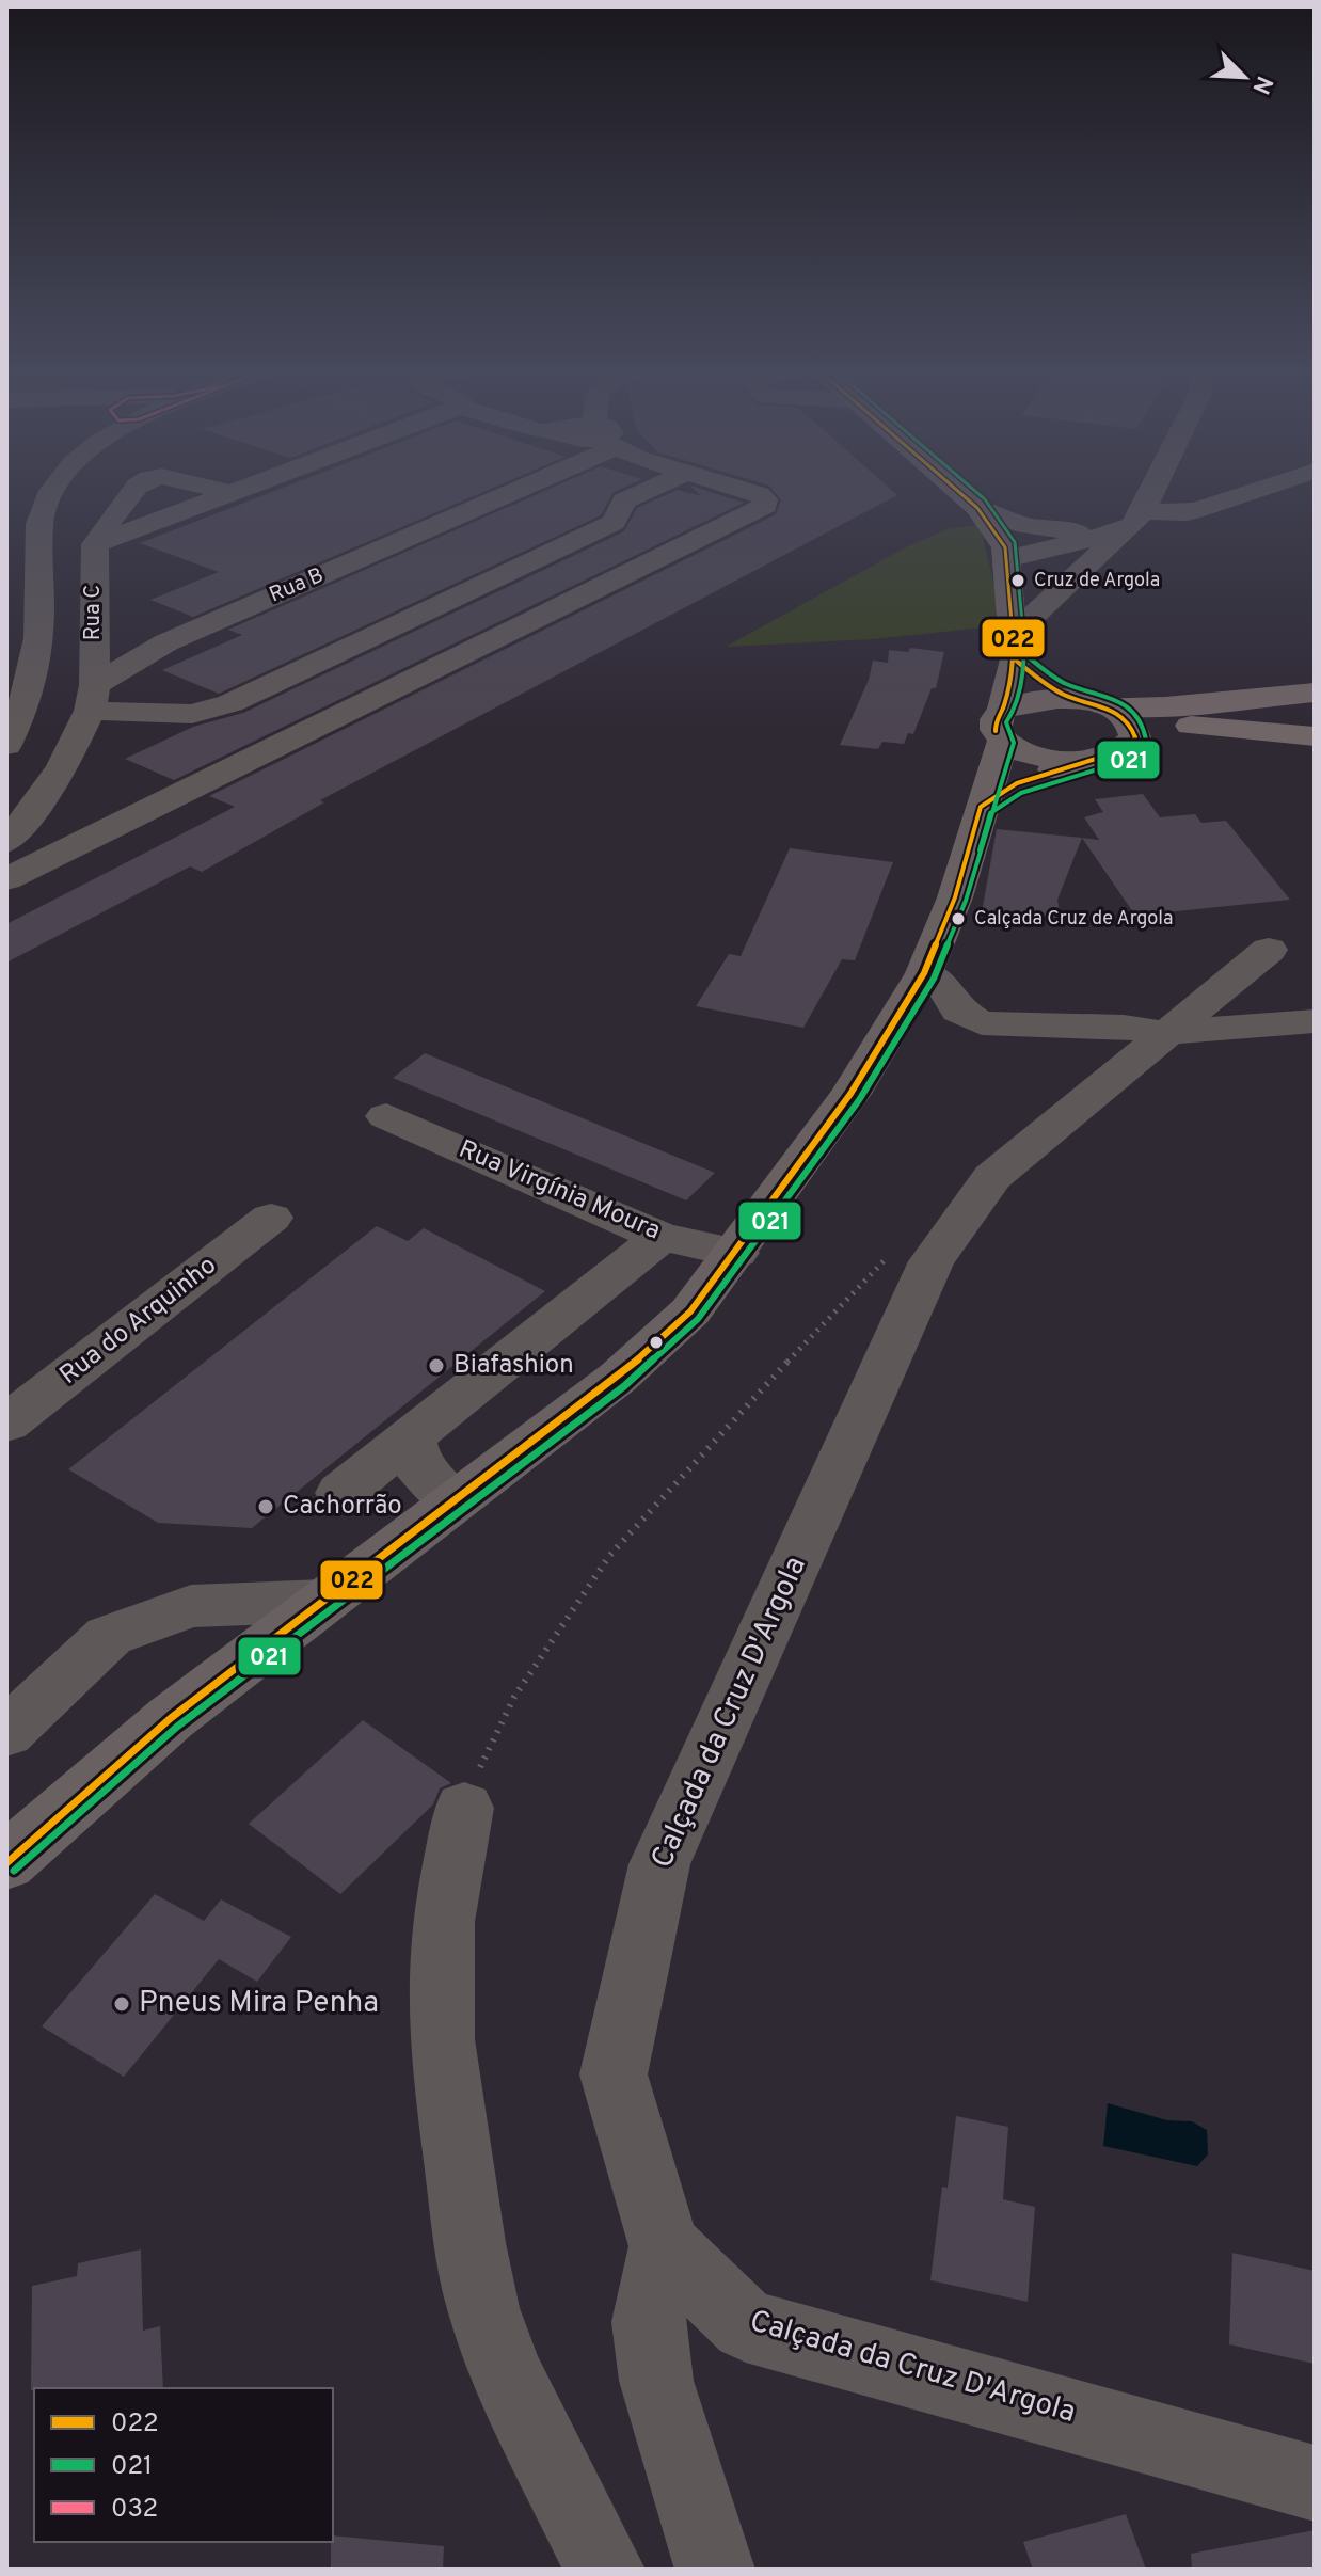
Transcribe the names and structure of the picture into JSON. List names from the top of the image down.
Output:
{
  "streets": {
    "street": [
      "Rua B",
      "Rua C",
      "Rua Virgínia Moura",
      "Rua do Arquinho",
      "Calçada da Cruz D'Argola"
    ]
  },
  "crossings": [
    ["Rua B", "Rua C"]
  ],
  "places": [
    "Cruz de Argola",
    "Calçada Cruz de Argola",
    "Biafashion",
    "Cachorrão",
    "Pneus Mira Penha"
  ],
  "lines": ["transit line 022", "transit line 021"],
  "legend": ["022", "021", "032"],
  "north": "bottom right"
}
